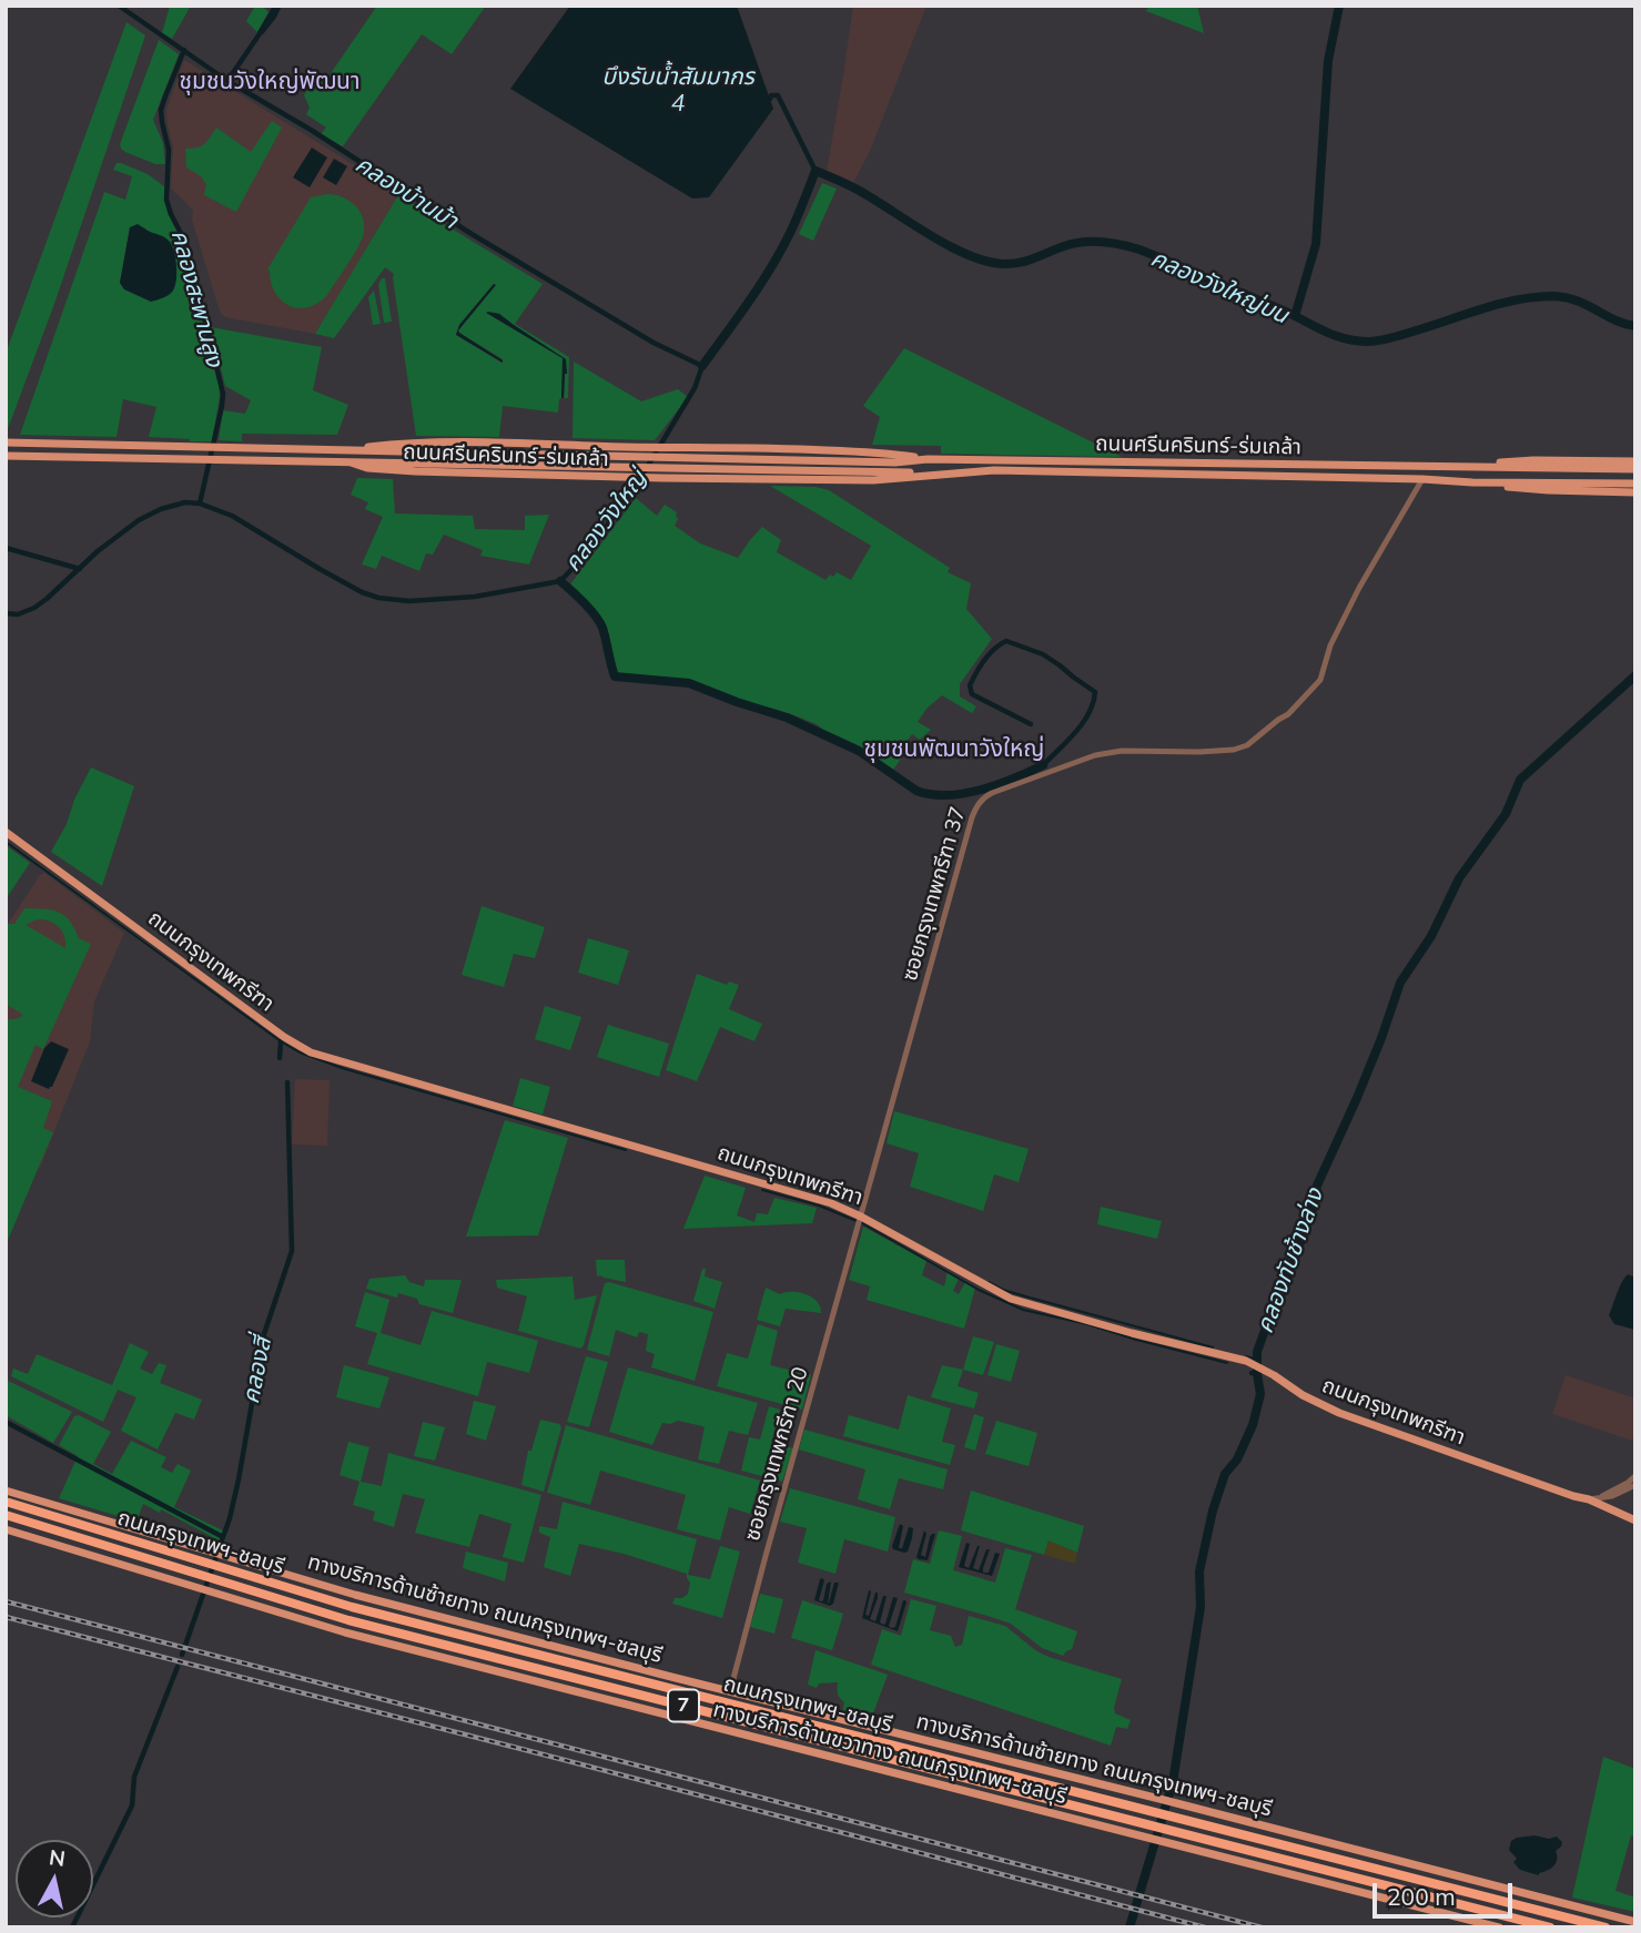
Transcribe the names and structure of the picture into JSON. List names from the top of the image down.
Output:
{
  "streets": {
    "highway": ["ถนนกรุงเทพฯ-ชลบุรี", "7"],
    "main road": [
      "ถนนศรีนครินทร์-ร่มเกล้า",
      "ถนนกรุงเทพกรีฑา",
      "ทางบริการด้านซ้ายทาง ถนนกรุงเทพฯ-ชลบุรี",
      "ทางบริการด้านขวาทาง ถนนกรุงเทพฯ-ชลบุรี"
    ],
    "street": ["ซอยกรุงเทพกรีฑา 37", "ซอยกรุงเทพกรีฑา 20"]
  },
  "crossings": [
    ["ถนนศรีนครินทร์-ร่มเกล้า", "ซอยกรุงเทพกรีฑา 37"],
    ["ซอยกรุงเทพกรีฑา 37", "ถนนกรุงเทพกรีฑา"],
    ["ซอยกรุงเทพกรีฑา 37", "ซอยกรุงเทพกรีฑา 20"],
    ["ถนนกรุงเทพกรีฑา", "ซอยกรุงเทพกรีฑา 20"],
    ["ซอยกรุงเทพกรีฑา 20", "ทางบริการด้านซ้ายทาง ถนนกรุงเทพฯ-ชลบุรี"]
  ],
  "districts": ["ชุมชนวังใหญ่พัฒนา", "ชุมชนพัฒนาวังใหญ่"],
  "water": [
    "บึงรับน้ำสัมมากร 4",
    "คลองบ้านม้า",
    "คลองวังใหญ่บน",
    "คลองสะพานสูง",
    "คลองวังใหญ่",
    "คลองทับช้างล่าง",
    "คลองสี่"
  ],
  "scale_bar": "200 m",
  "north": "top"
}
